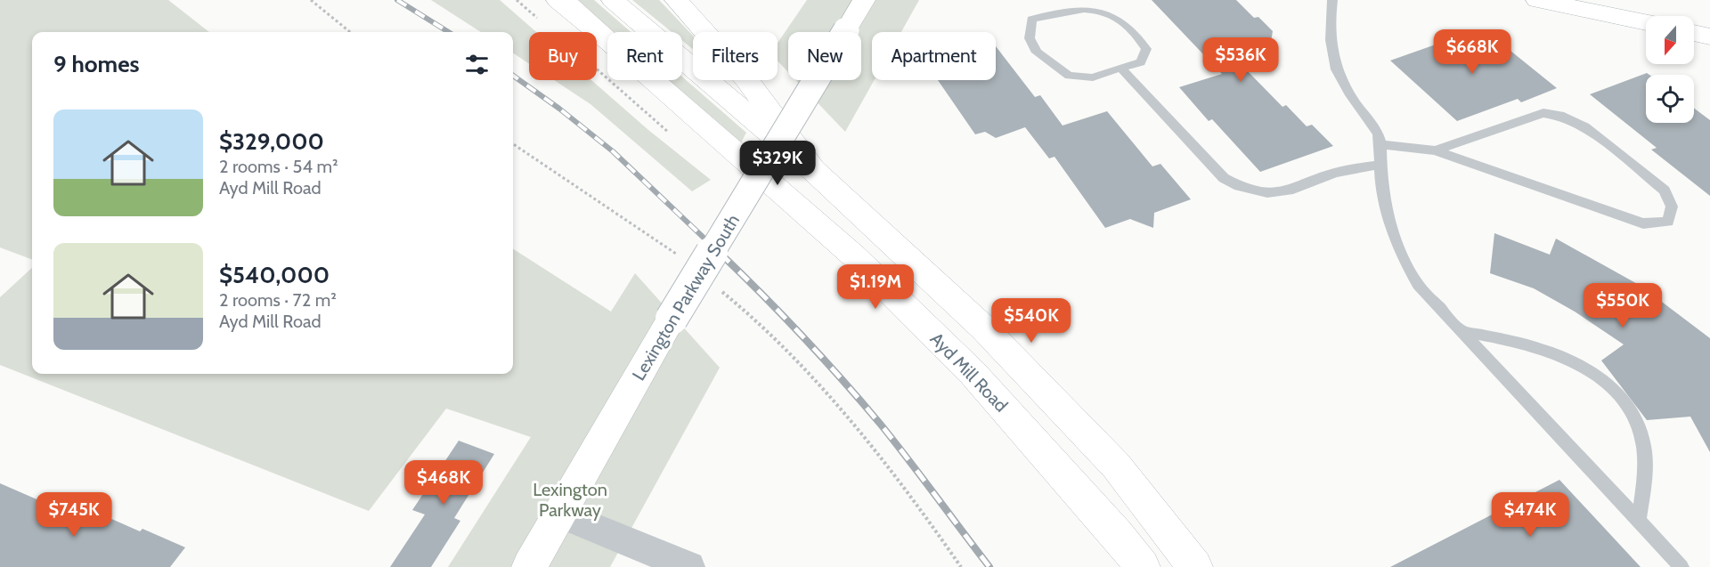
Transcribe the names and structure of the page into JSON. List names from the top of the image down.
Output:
{
  "streets": {
    "main road": ["Lexington Parkway South", "Ayd Mill Road"]
  },
  "parks": ["Lexington Parkway"],
  "north": "bottom",
  "page": {
    "price": [
      "$668K",
      "$536K",
      "$329K",
      "$1.19M",
      "$550K",
      "$540K",
      "$468K",
      "$745K",
      "$474K"
    ],
    "chip": [
      "Buy",
      "Rent",
      "Filters",
      "New",
      "Apartment"
    ],
    "heading": "9 homes",
    "list": [
      {
        "name": "$329,000",
        "note": "2 rooms · 54 m² · Ayd Mill Road"
      },
      {
        "name": "$540,000",
        "note": "2 rooms · 72 m² · Ayd Mill Road"
      }
    ]
  }
}
